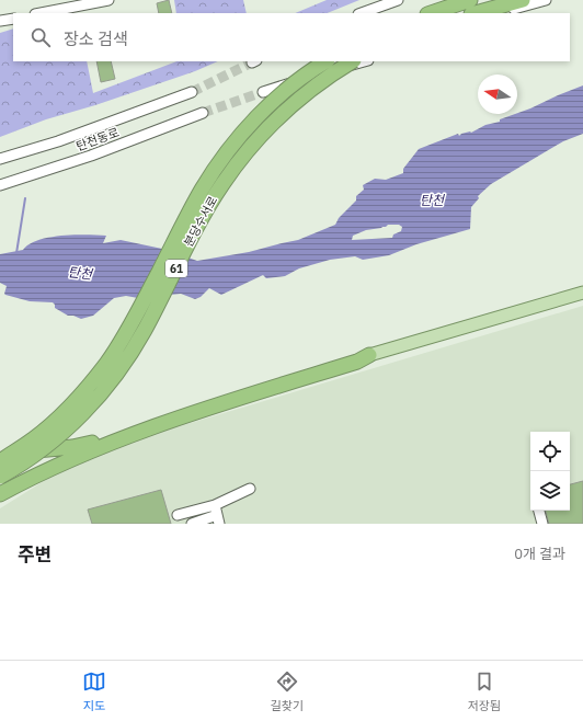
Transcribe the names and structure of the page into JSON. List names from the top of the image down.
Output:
{
  "streets": {
    "highway": ["분당수서로", "61"],
    "street": ["탄천동로"]
  },
  "water": ["탄천"],
  "north": "left",
  "page": {
    "search": "장소 검색",
    "heading": ["주변", "0개 결과"],
    "nav": ["지도", "길찾기", "저장됨"]
  }
}
